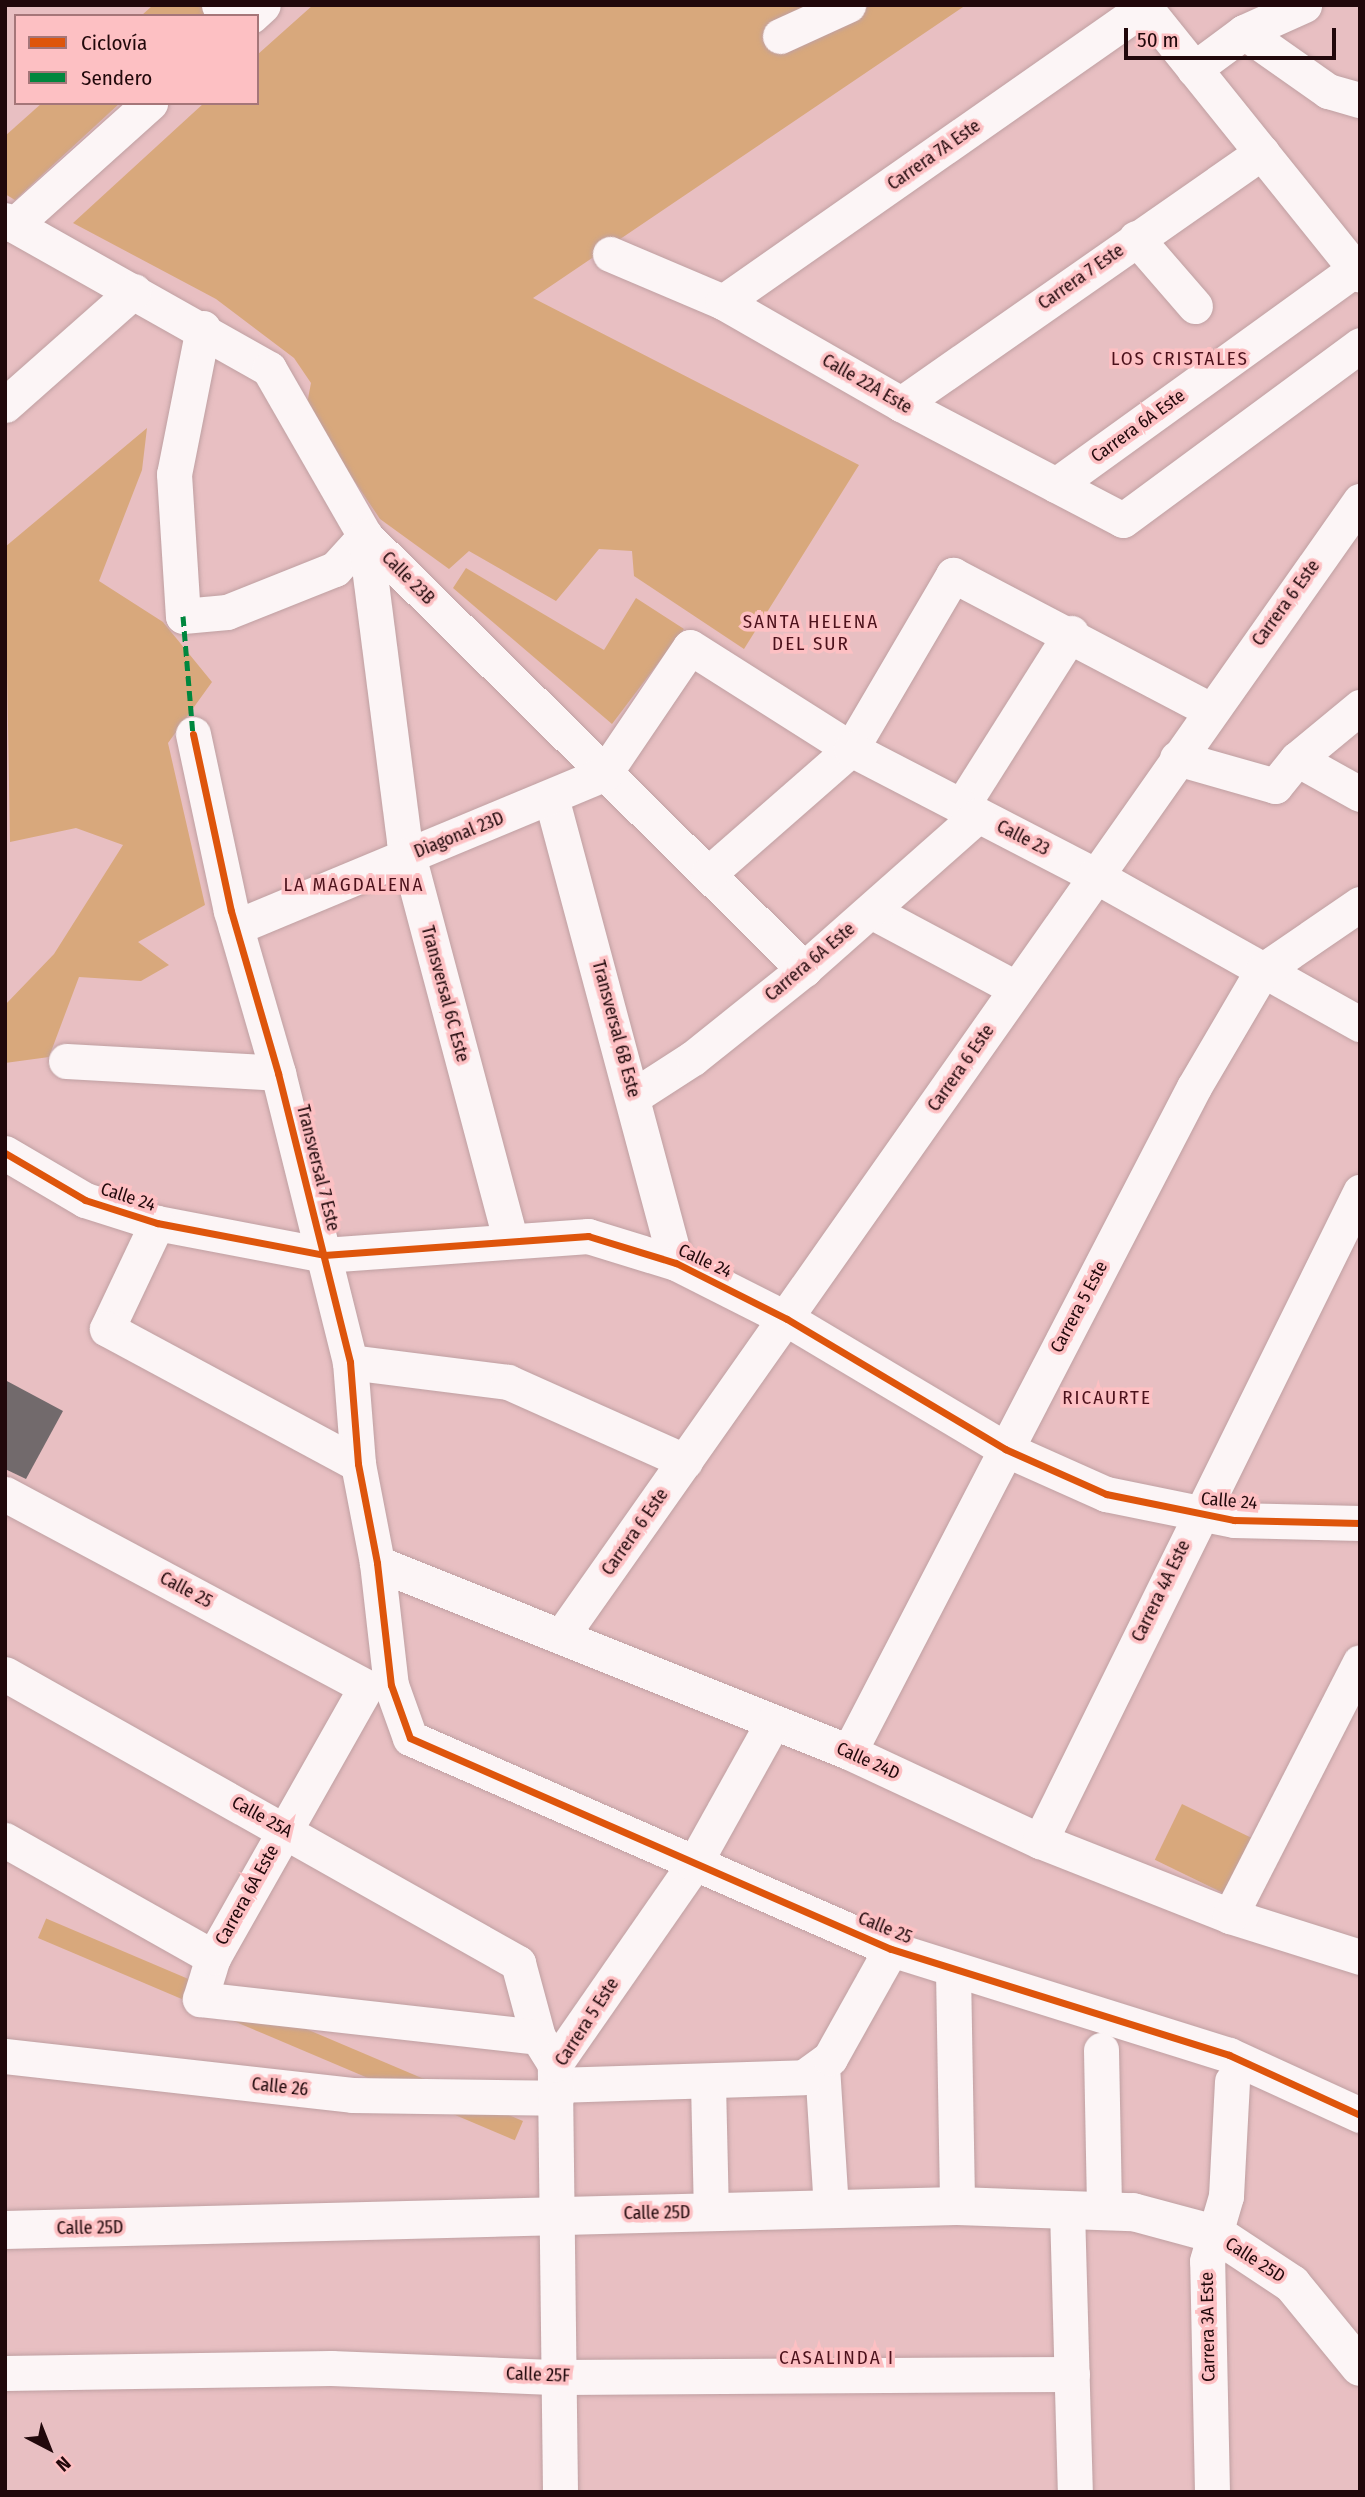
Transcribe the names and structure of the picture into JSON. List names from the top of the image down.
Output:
{
  "streets": {
    "main road": ["Calle 25D"],
    "street": [
      "Carrera 7A Este",
      "Carrera 7 Este",
      "Calle 22A Este",
      "Carrera 6A Este",
      "Calle 23B",
      "Carrera 6 Este",
      "Diagonal 23D",
      "Calle 23",
      "Transversal 6C Este",
      "Transversal 6B Este",
      "Transversal 7 Este",
      "Calle 24",
      "Carrera 5 Este",
      "Calle 25",
      "Carrera 4A Este",
      "Calle 24D",
      "Calle 25A",
      "Calle 26",
      "Carrera 3A Este",
      "Calle 25F"
    ]
  },
  "crossings": [
    ["Carrera 7A Este", "Calle 22A Este"],
    ["Carrera 7 Este", "Calle 22A Este"],
    ["Calle 22A Este", "Carrera 6A Este"],
    ["Carrera 6A Este", "Calle 23B"],
    ["Carrera 6A Este", "Calle 23"],
    ["Carrera 6A Este", "Transversal 6B Este"],
    ["Carrera 6A Este", "Transversal 7 Este"],
    ["Carrera 6A Este", "Carrera 5 Este"],
    ["Carrera 6A Este", "Calle 25"],
    ["Carrera 6A Este", "Calle 25A"],
    ["Carrera 6A Este", "Calle 26"],
    ["Calle 23B", "Diagonal 23D"],
    ["Calle 23B", "Calle 23"],
    ["Calle 23B", "Transversal 6C Este"],
    ["Carrera 6 Este", "Calle 23"],
    ["Carrera 6 Este", "Calle 24"],
    ["Carrera 6 Este", "Calle 24D"],
    ["Diagonal 23D", "Calle 23"],
    ["Diagonal 23D", "Transversal 6C Este"],
    ["Diagonal 23D", "Transversal 6B Este"],
    ["Diagonal 23D", "Transversal 7 Este"],
    ["Calle 23", "Carrera 5 Este"],
    ["Transversal 6C Este", "Calle 24"],
    ["Transversal 6B Este", "Calle 24"],
    ["Transversal 7 Este", "Calle 24"],
    ["Transversal 7 Este", "Calle 25"],
    ["Transversal 7 Este", "Calle 24D"],
    ["Calle 24", "Carrera 5 Este"],
    ["Calle 24", "Carrera 4A Este"],
    ["Carrera 5 Este", "Calle 25"],
    ["Carrera 5 Este", "Calle 24D"],
    ["Carrera 5 Este", "Calle 25A"],
    ["Carrera 5 Este", "Calle 26"],
    ["Carrera 4A Este", "Calle 24D"],
    ["Calle 25A", "Calle 26"],
    ["Calle 25D", "Carrera 3A Este"]
  ],
  "districts": [
    "LOS CRISTALES",
    "SANTA HELENA DEL SUR",
    "LA MAGDALENA",
    "RICAURTE",
    "CASALINDA I"
  ],
  "legend": ["Ciclovía", "Sendero"],
  "scale_bar": "50 m",
  "north": "bottom right"
}
